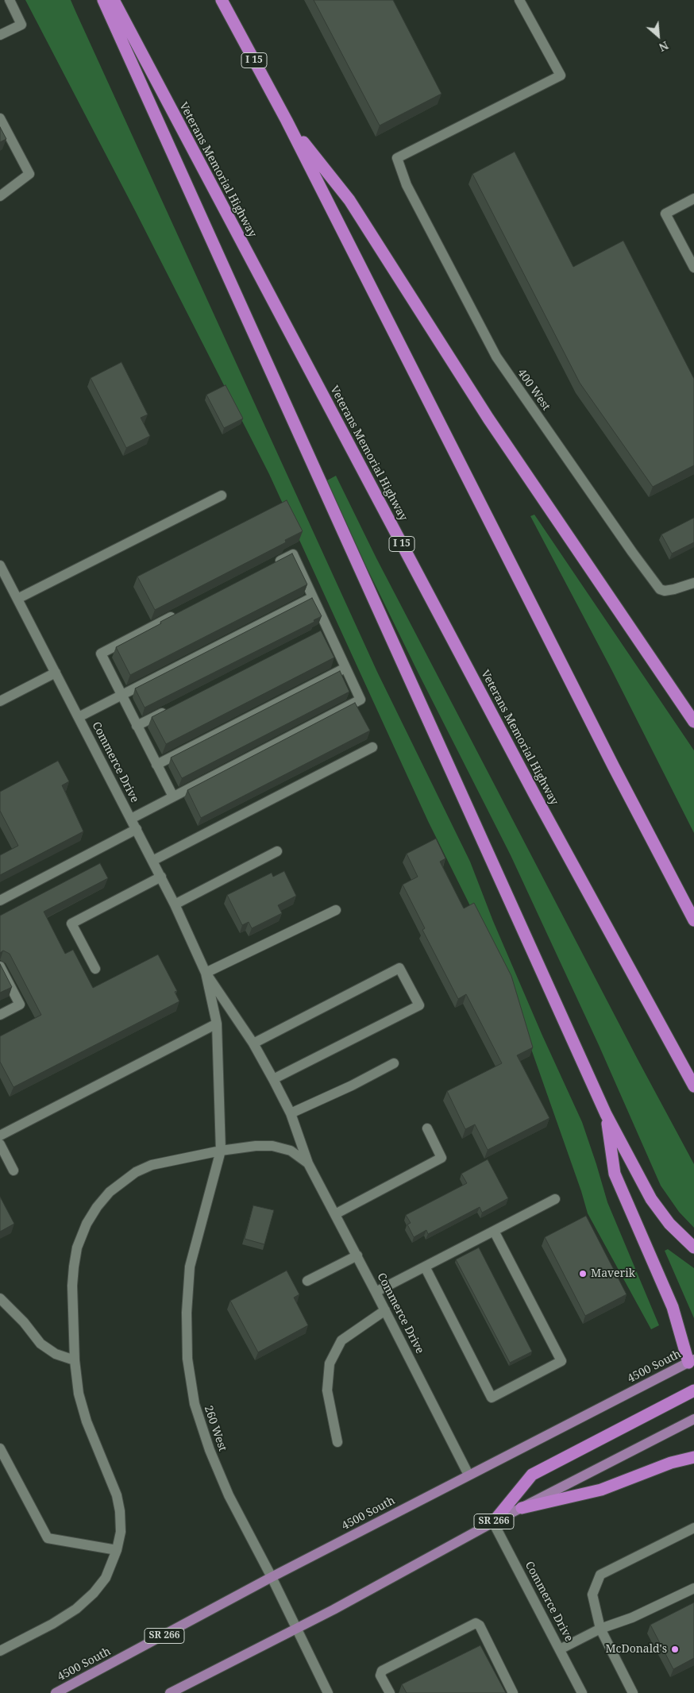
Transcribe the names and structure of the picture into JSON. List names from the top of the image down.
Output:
{
  "streets": {
    "highway": ["I 15", "Veterans Memorial Highway"],
    "main road": ["4500 South", "SR 266"],
    "street": ["400 West", "Commerce Drive", "260 West"]
  },
  "crossings": [
    ["Commerce Drive", "4500 South"],
    ["Commerce Drive", "260 West"],
    ["Commerce Drive", "SR 266"],
    ["4500 South", "260 West"],
    ["260 West", "SR 266"]
  ],
  "places": ["Maverik", "McDonald's"],
  "north": "bottom right"
}
